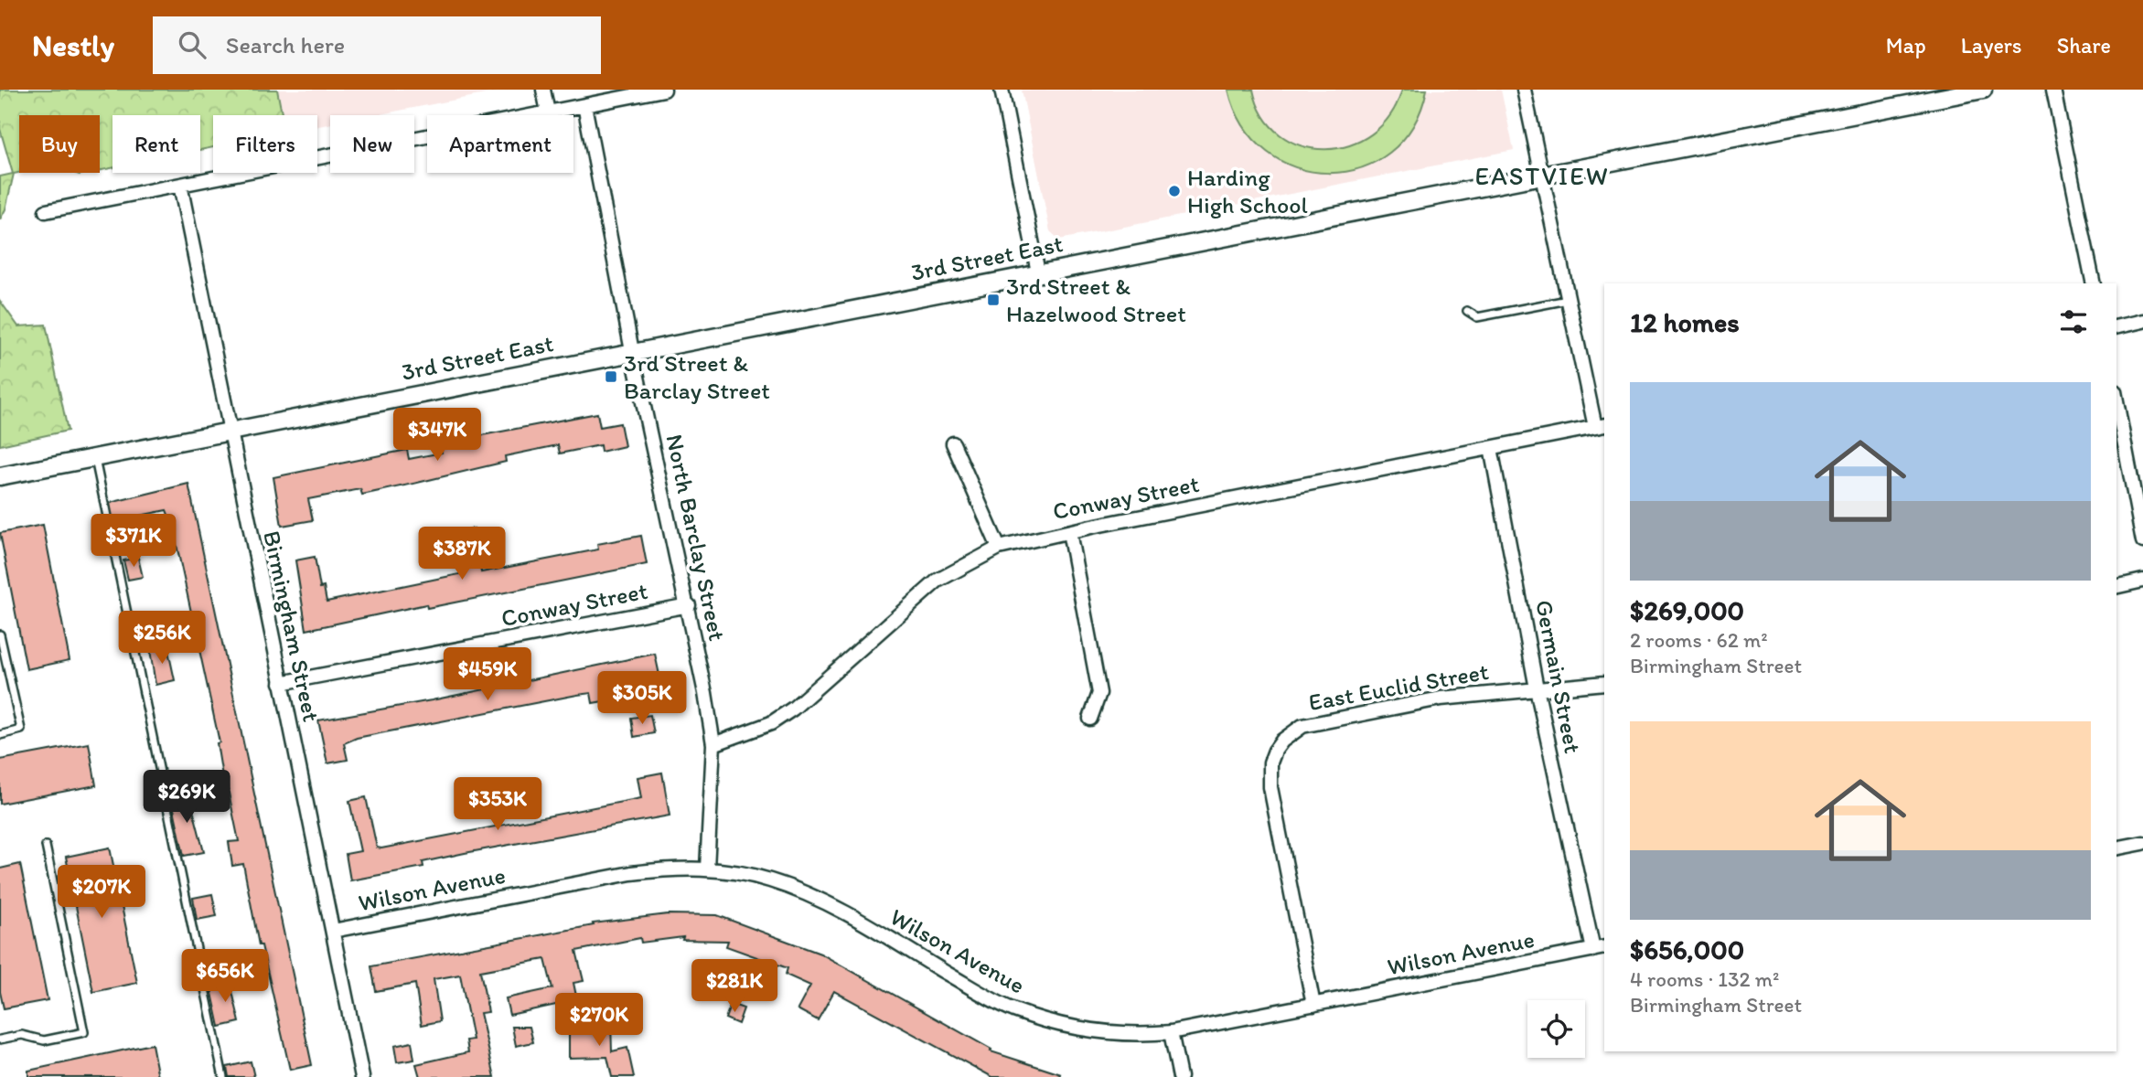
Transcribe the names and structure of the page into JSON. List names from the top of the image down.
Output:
{
  "streets": {
    "street": [
      "3rd Street East",
      "Conway Street",
      "North Barclay Street",
      "Birmingham Street",
      "Germain Street",
      "East Euclid Street",
      "Wilson Avenue"
    ]
  },
  "crossings": [
    ["3rd Street East", "North Barclay Street"],
    ["3rd Street East", "Birmingham Street"],
    ["Conway Street", "North Barclay Street"],
    ["Conway Street", "Birmingham Street"],
    ["Conway Street", "Germain Street"],
    ["North Barclay Street", "Wilson Avenue"],
    ["Birmingham Street", "Wilson Avenue"],
    ["Germain Street", "East Euclid Street"],
    ["Germain Street", "Wilson Avenue"],
    ["East Euclid Street", "Wilson Avenue"]
  ],
  "districts": ["EASTVIEW"],
  "places": {
    "other": ["Harding High School"],
    "transit": ["3rd Street & Hazelwood Street", "3rd Street & Barclay Street"]
  },
  "page": {
    "header": "Nestly",
    "search": "Search here",
    "nav": ["Map", "Layers", "Share"],
    "chip": [
      "Buy",
      "Rent",
      "Filters",
      "New",
      "Apartment"
    ],
    "heading": "12 homes",
    "list": [
      {
        "name": "$269,000",
        "note": "2 rooms · 62 m² · Birmingham Street"
      },
      {
        "name": "$656,000",
        "note": "4 rooms · 132 m² · Birmingham Street"
      }
    ],
    "price": [
      "$347K",
      "$371K",
      "$387K",
      "$256K",
      "$459K",
      "$305K",
      "$269K",
      "$353K",
      "$207K",
      "$656K",
      "$281K",
      "$270K"
    ]
  }
}
